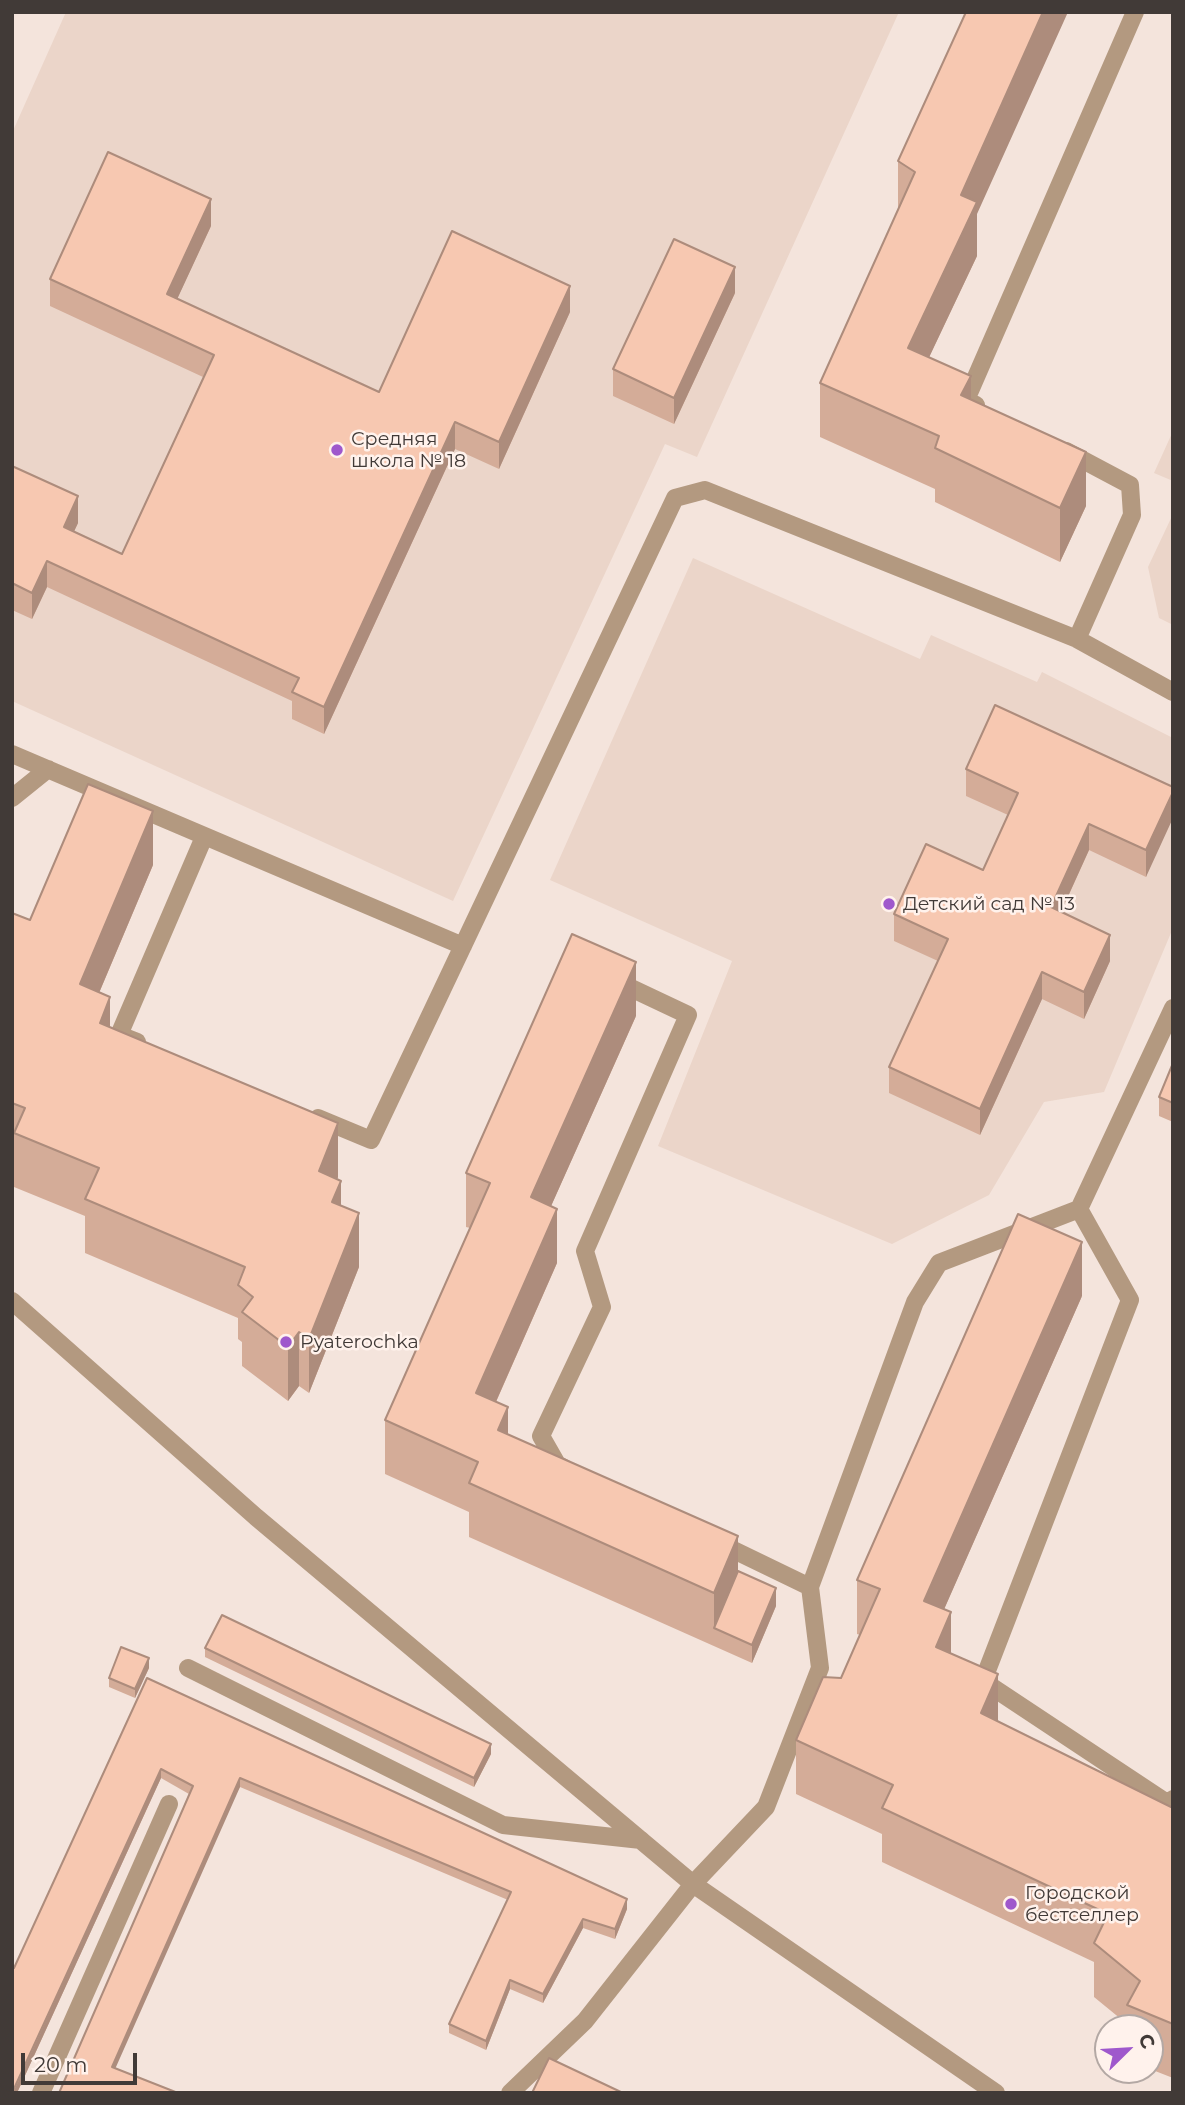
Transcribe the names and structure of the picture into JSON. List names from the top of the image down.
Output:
{
  "places": [
    "Средняя школа № 18",
    "Детский сад № 13",
    "Pyaterochka",
    "Городской бестселлер"
  ],
  "scale_bar": "20 m",
  "north": "top right"
}
